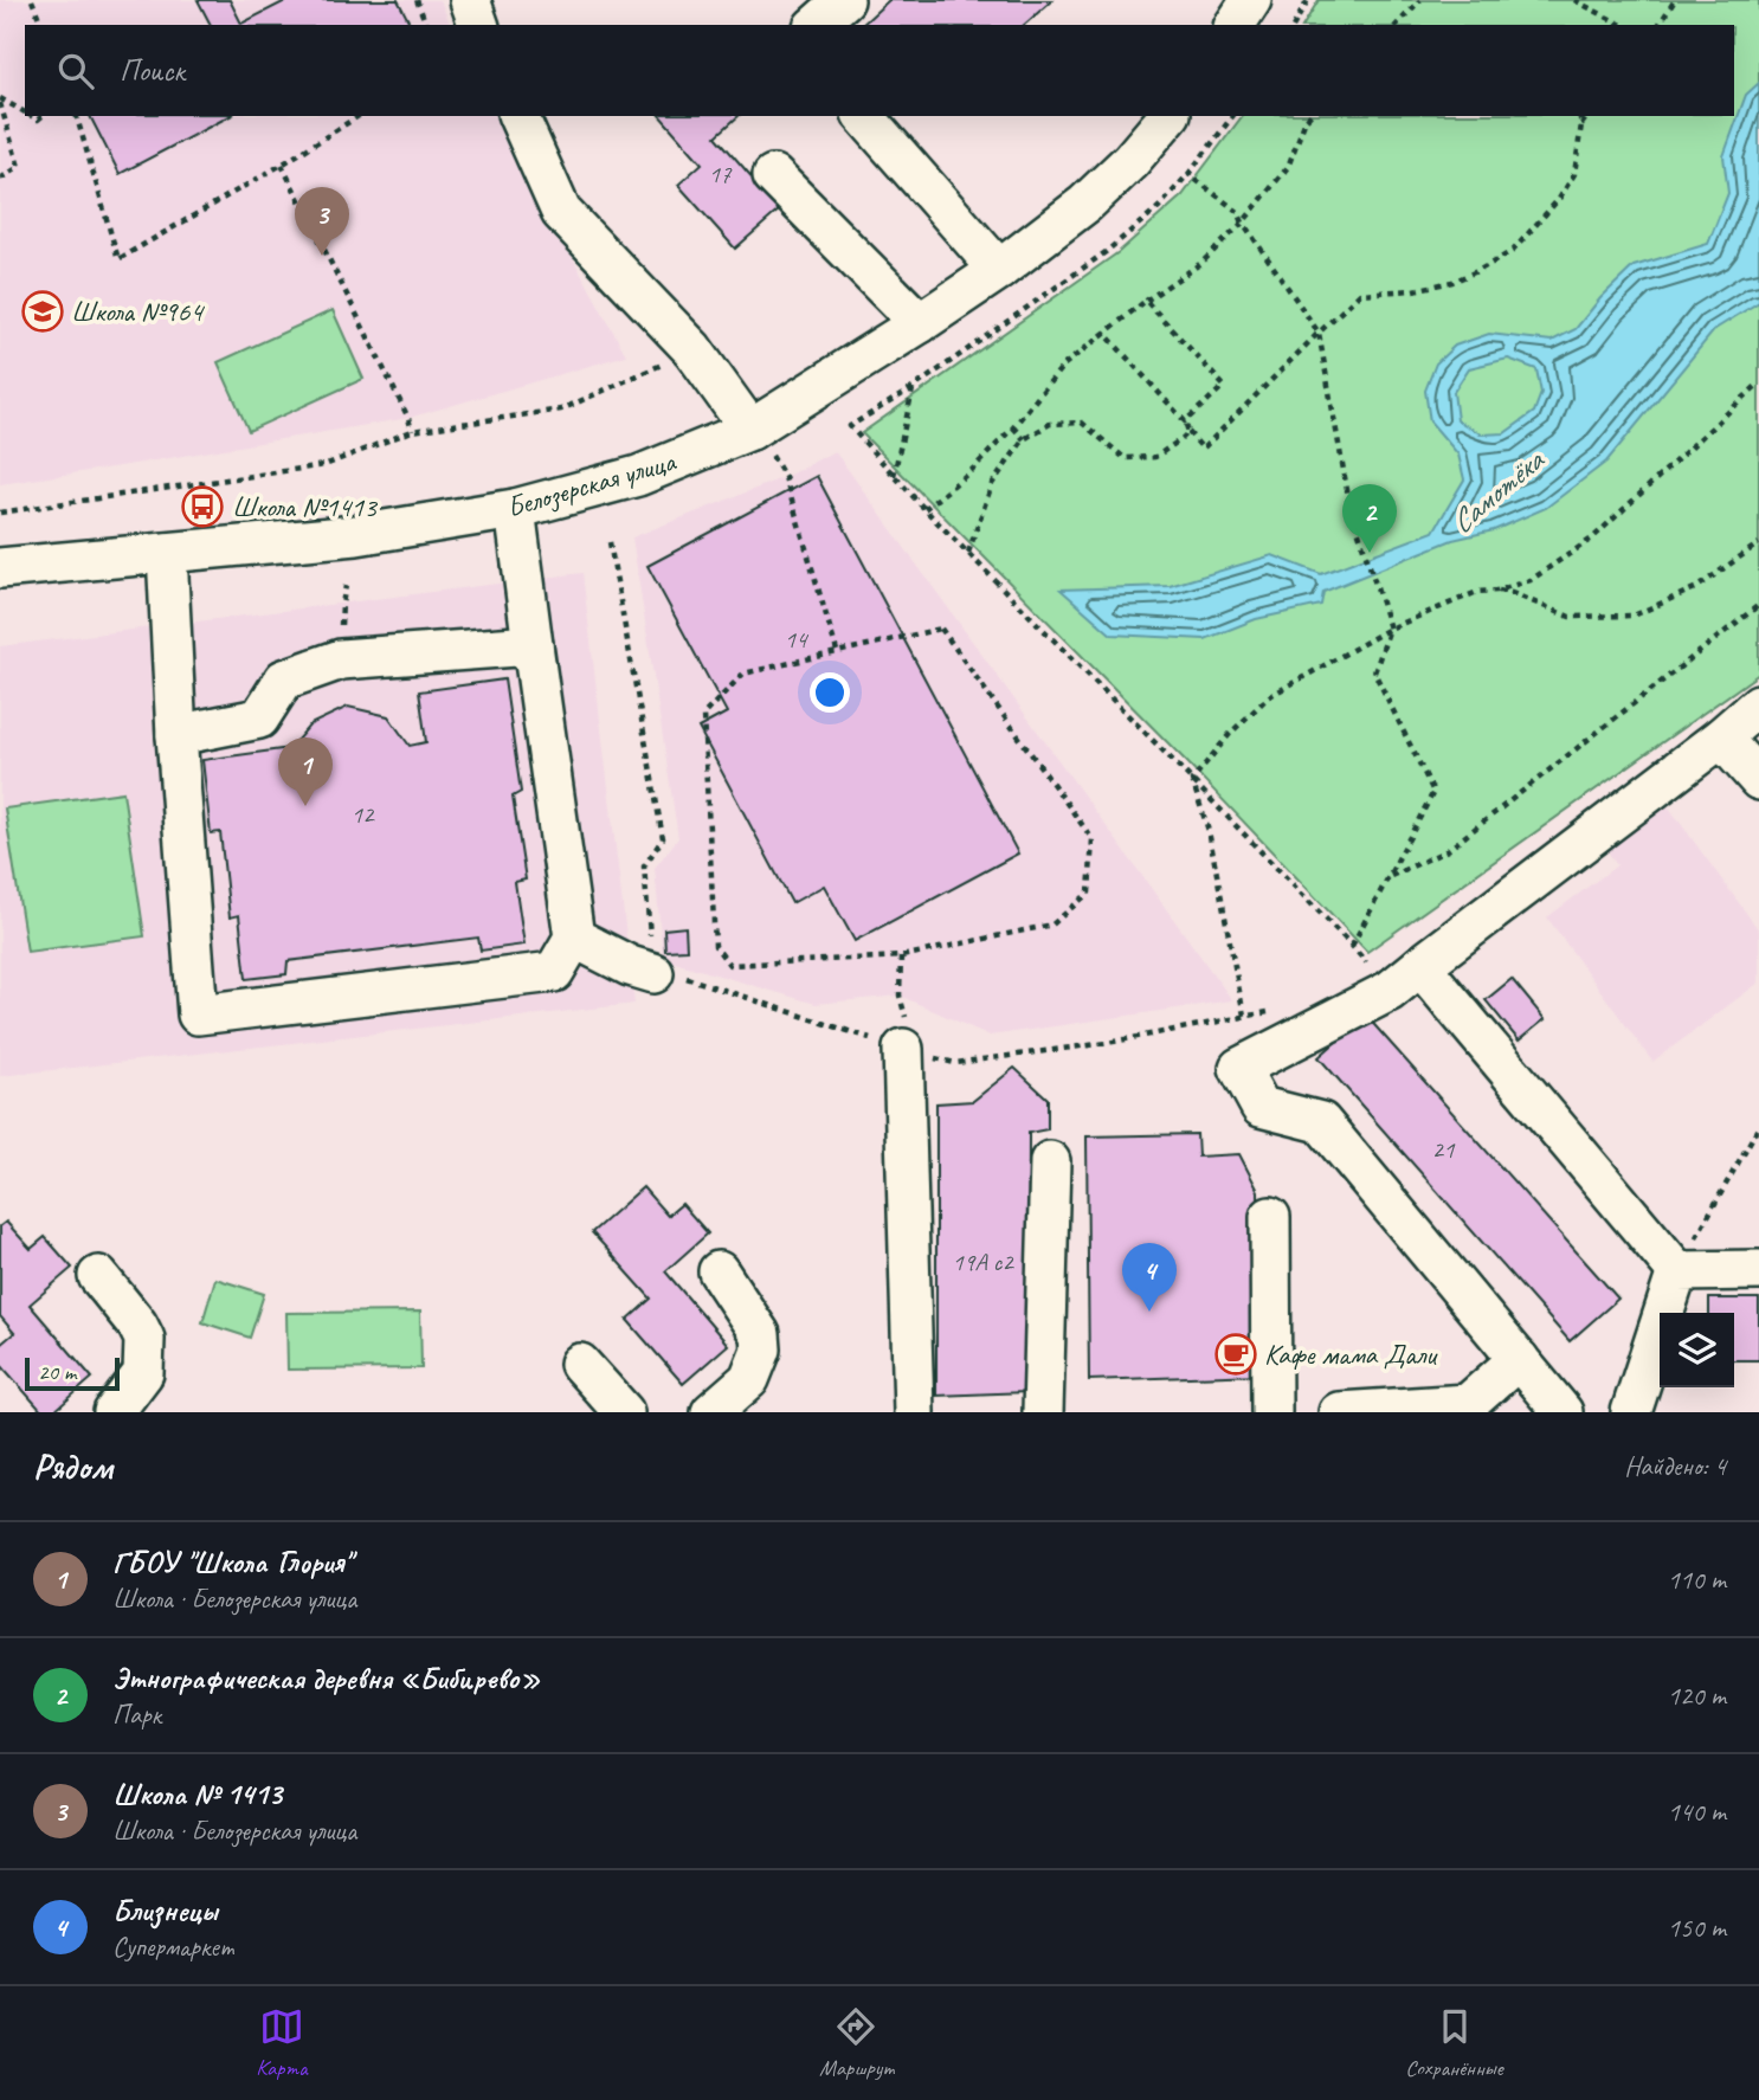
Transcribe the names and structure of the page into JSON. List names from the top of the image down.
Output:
{
  "streets": {
    "street": ["Белозерская улица"]
  },
  "water": ["Самотёка"],
  "places": {
    "school or university": ["Школа №964"],
    "bus stop": ["Школа №1413"],
    "cafe": ["Кафе мама Дали"]
  },
  "house_numbers": [
    "17",
    "14",
    "12",
    "21",
    "19А с2"
  ],
  "scale_bar": "20 m",
  "page": {
    "search": "Поиск",
    "pins": [
      "3",
      "2",
      "1",
      "4"
    ],
    "scale": "20 m",
    "heading": ["Рядом", "Найдено: 4"],
    "list": [
      {
        "mark": "1",
        "name": "ГБОУ \"Школа Глория\"",
        "note": "Школа · Белозерская улица",
        "value": "110 m"
      },
      {
        "mark": "2",
        "name": "Этнографическая деревня «Бибирево»",
        "note": "Парк",
        "value": "120 m"
      },
      {
        "mark": "3",
        "name": "Школа № 1413",
        "note": "Школа · Белозерская улица",
        "value": "140 m"
      },
      {
        "mark": "4",
        "name": "Близнецы",
        "note": "Супермаркет",
        "value": "150 m"
      }
    ],
    "nav": ["Карта", "Маршрут", "Сохранённые"]
  }
}
